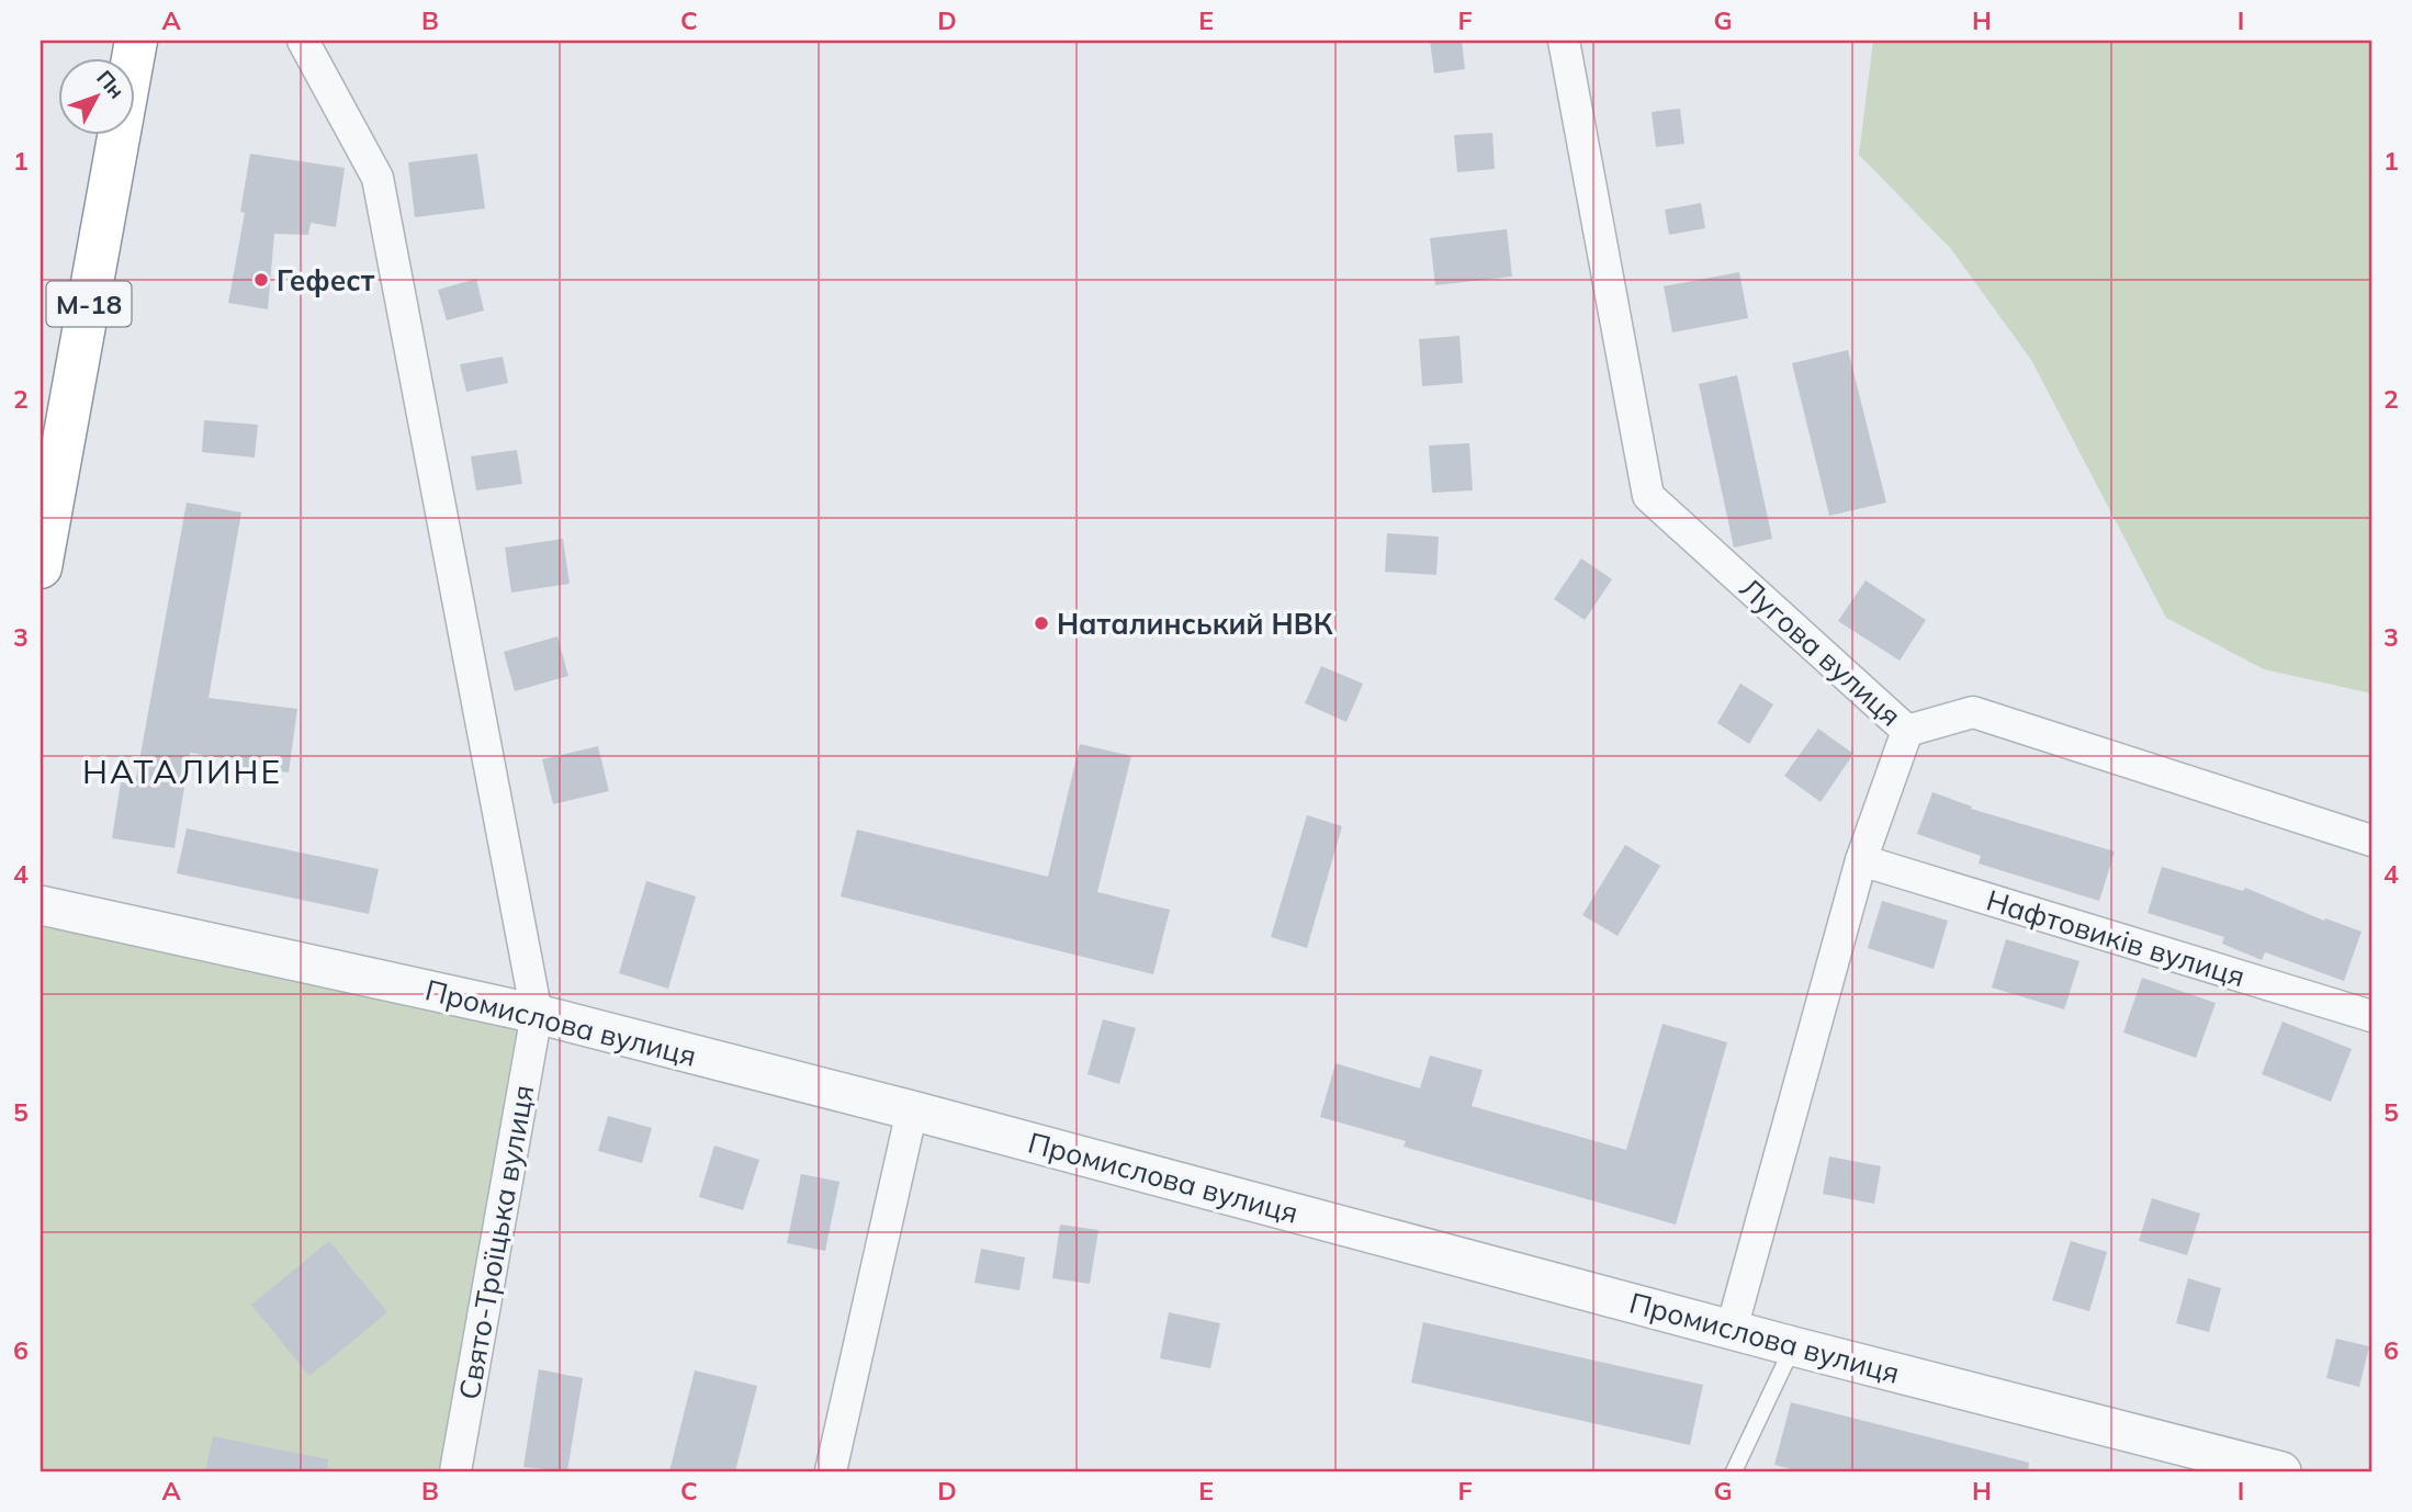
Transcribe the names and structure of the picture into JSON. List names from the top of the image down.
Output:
{
  "streets": {
    "highway": ["М-18"],
    "street": [
      "Лугова вулиця",
      "Нафтовиків вулиця",
      "Промислова вулиця",
      "Свято-Троїцька вулиця"
    ]
  },
  "crossings": [
    ["Лугова вулиця", "Нафтовиків вулиця"],
    ["Лугова вулиця", "Промислова вулиця"],
    ["Промислова вулиця", "Свято-Троїцька вулиця"]
  ],
  "districts": ["НАТАЛИНЕ"],
  "places": ["Гефест", "Наталинський НВК"],
  "north": "top right",
  "grid": {
    "columns": [
      "A",
      "B",
      "C",
      "D",
      "E",
      "F",
      "G",
      "H",
      "I"
    ],
    "rows": [
      "1",
      "2",
      "3",
      "4",
      "5",
      "6"
    ]
  }
}
